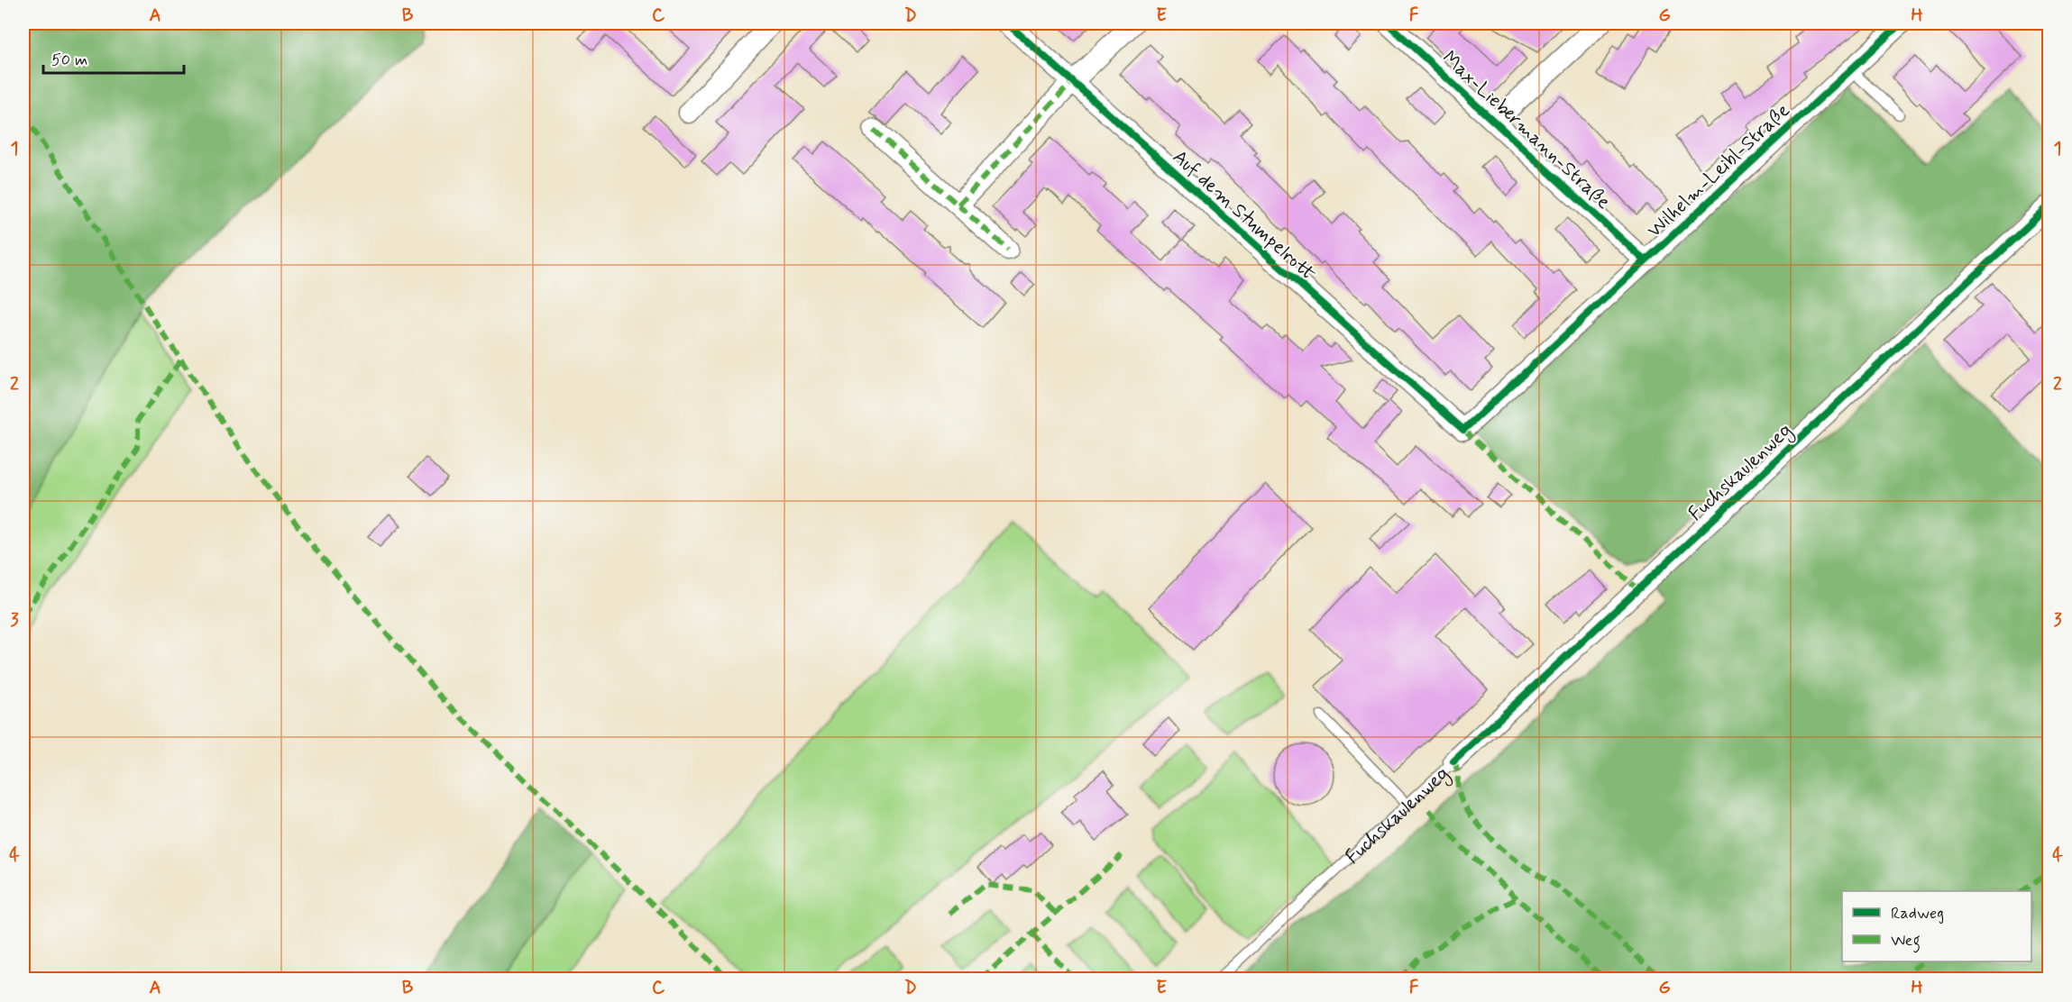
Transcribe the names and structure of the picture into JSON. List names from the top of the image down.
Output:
{
  "streets": {
    "street": [
      "Max-Liebermann-Straße",
      "Wilhelm-Leibl-Straße",
      "Auf dem Stumpelrott",
      "Fuchskaulenweg"
    ]
  },
  "crossings": [
    ["Max-Liebermann-Straße", "Wilhelm-Leibl-Straße"],
    ["Wilhelm-Leibl-Straße", "Auf dem Stumpelrott"]
  ],
  "legend": ["Radweg", "Weg"],
  "scale_bar": "50 m",
  "grid": {
    "columns": [
      "A",
      "B",
      "C",
      "D",
      "E",
      "F",
      "G",
      "H"
    ],
    "rows": [
      "1",
      "2",
      "3",
      "4"
    ]
  }
}
